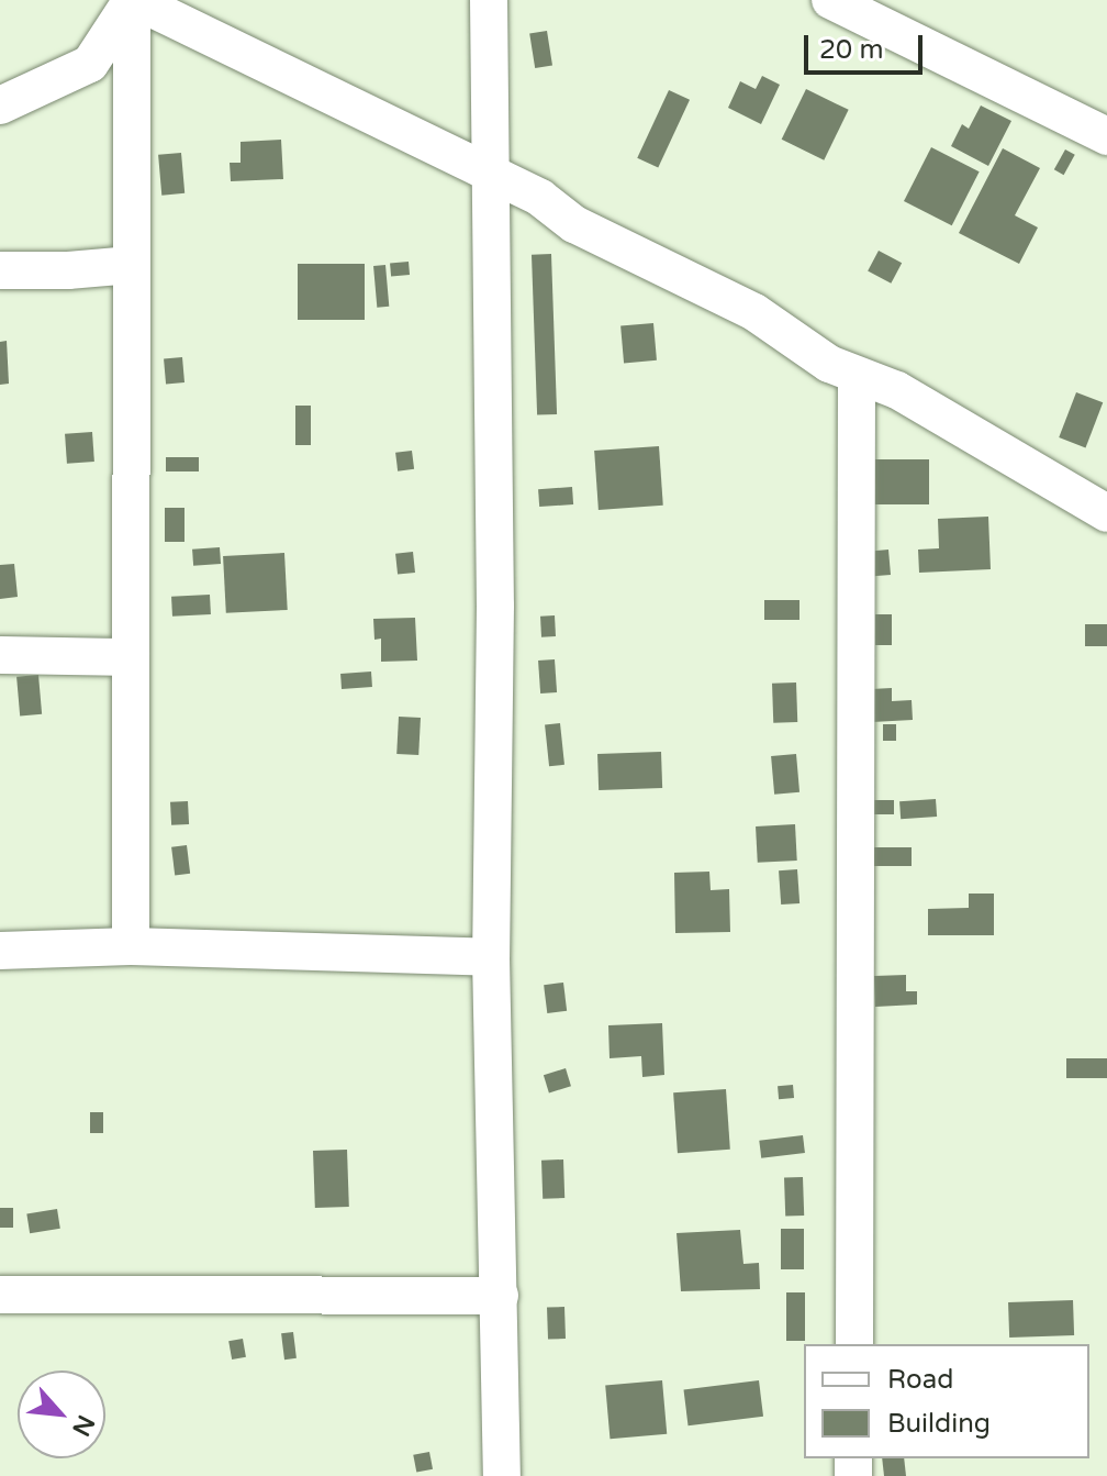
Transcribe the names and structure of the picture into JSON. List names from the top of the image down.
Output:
{
  "legend": ["Road", "Building"],
  "scale_bar": "20 m",
  "north": "bottom right"
}
